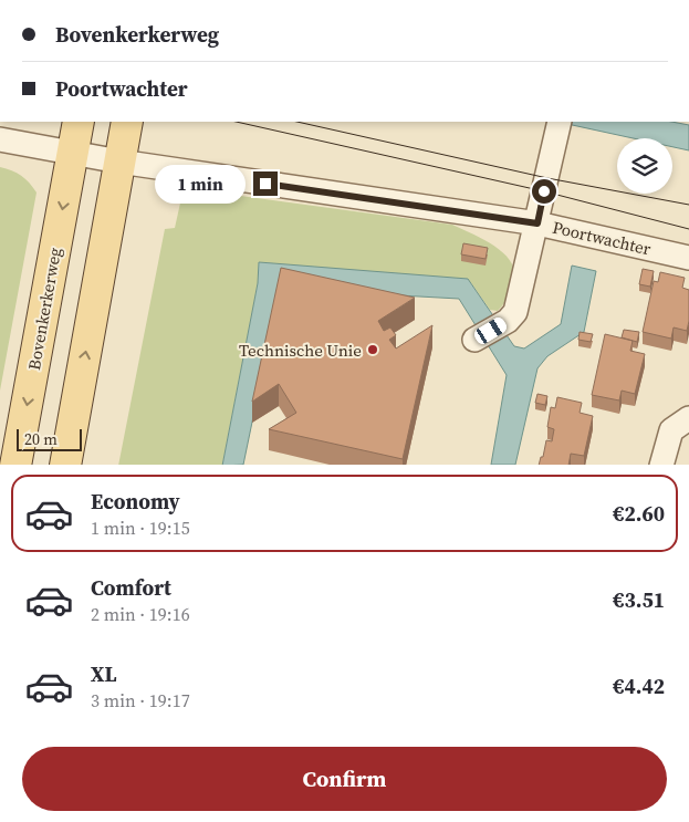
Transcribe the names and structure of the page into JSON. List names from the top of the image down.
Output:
{
  "streets": {
    "main road": ["Bovenkerkerweg"],
    "street": ["Poortwachter"]
  },
  "places": ["Technische Unie"],
  "scale_bar": "20 m",
  "page": {
    "banner": ["Bovenkerkerweg", "Poortwachter"],
    "bubble": "1 min",
    "scale": "20 m",
    "list": [
      {
        "name": "Economy",
        "note": "1 min · 19:15",
        "value": "€2.60"
      },
      {
        "name": "Comfort",
        "note": "2 min · 19:16",
        "value": "€3.51"
      },
      {
        "name": "XL",
        "note": "3 min · 19:17",
        "value": "€4.42"
      }
    ],
    "buttons": "Confirm"
  }
}
